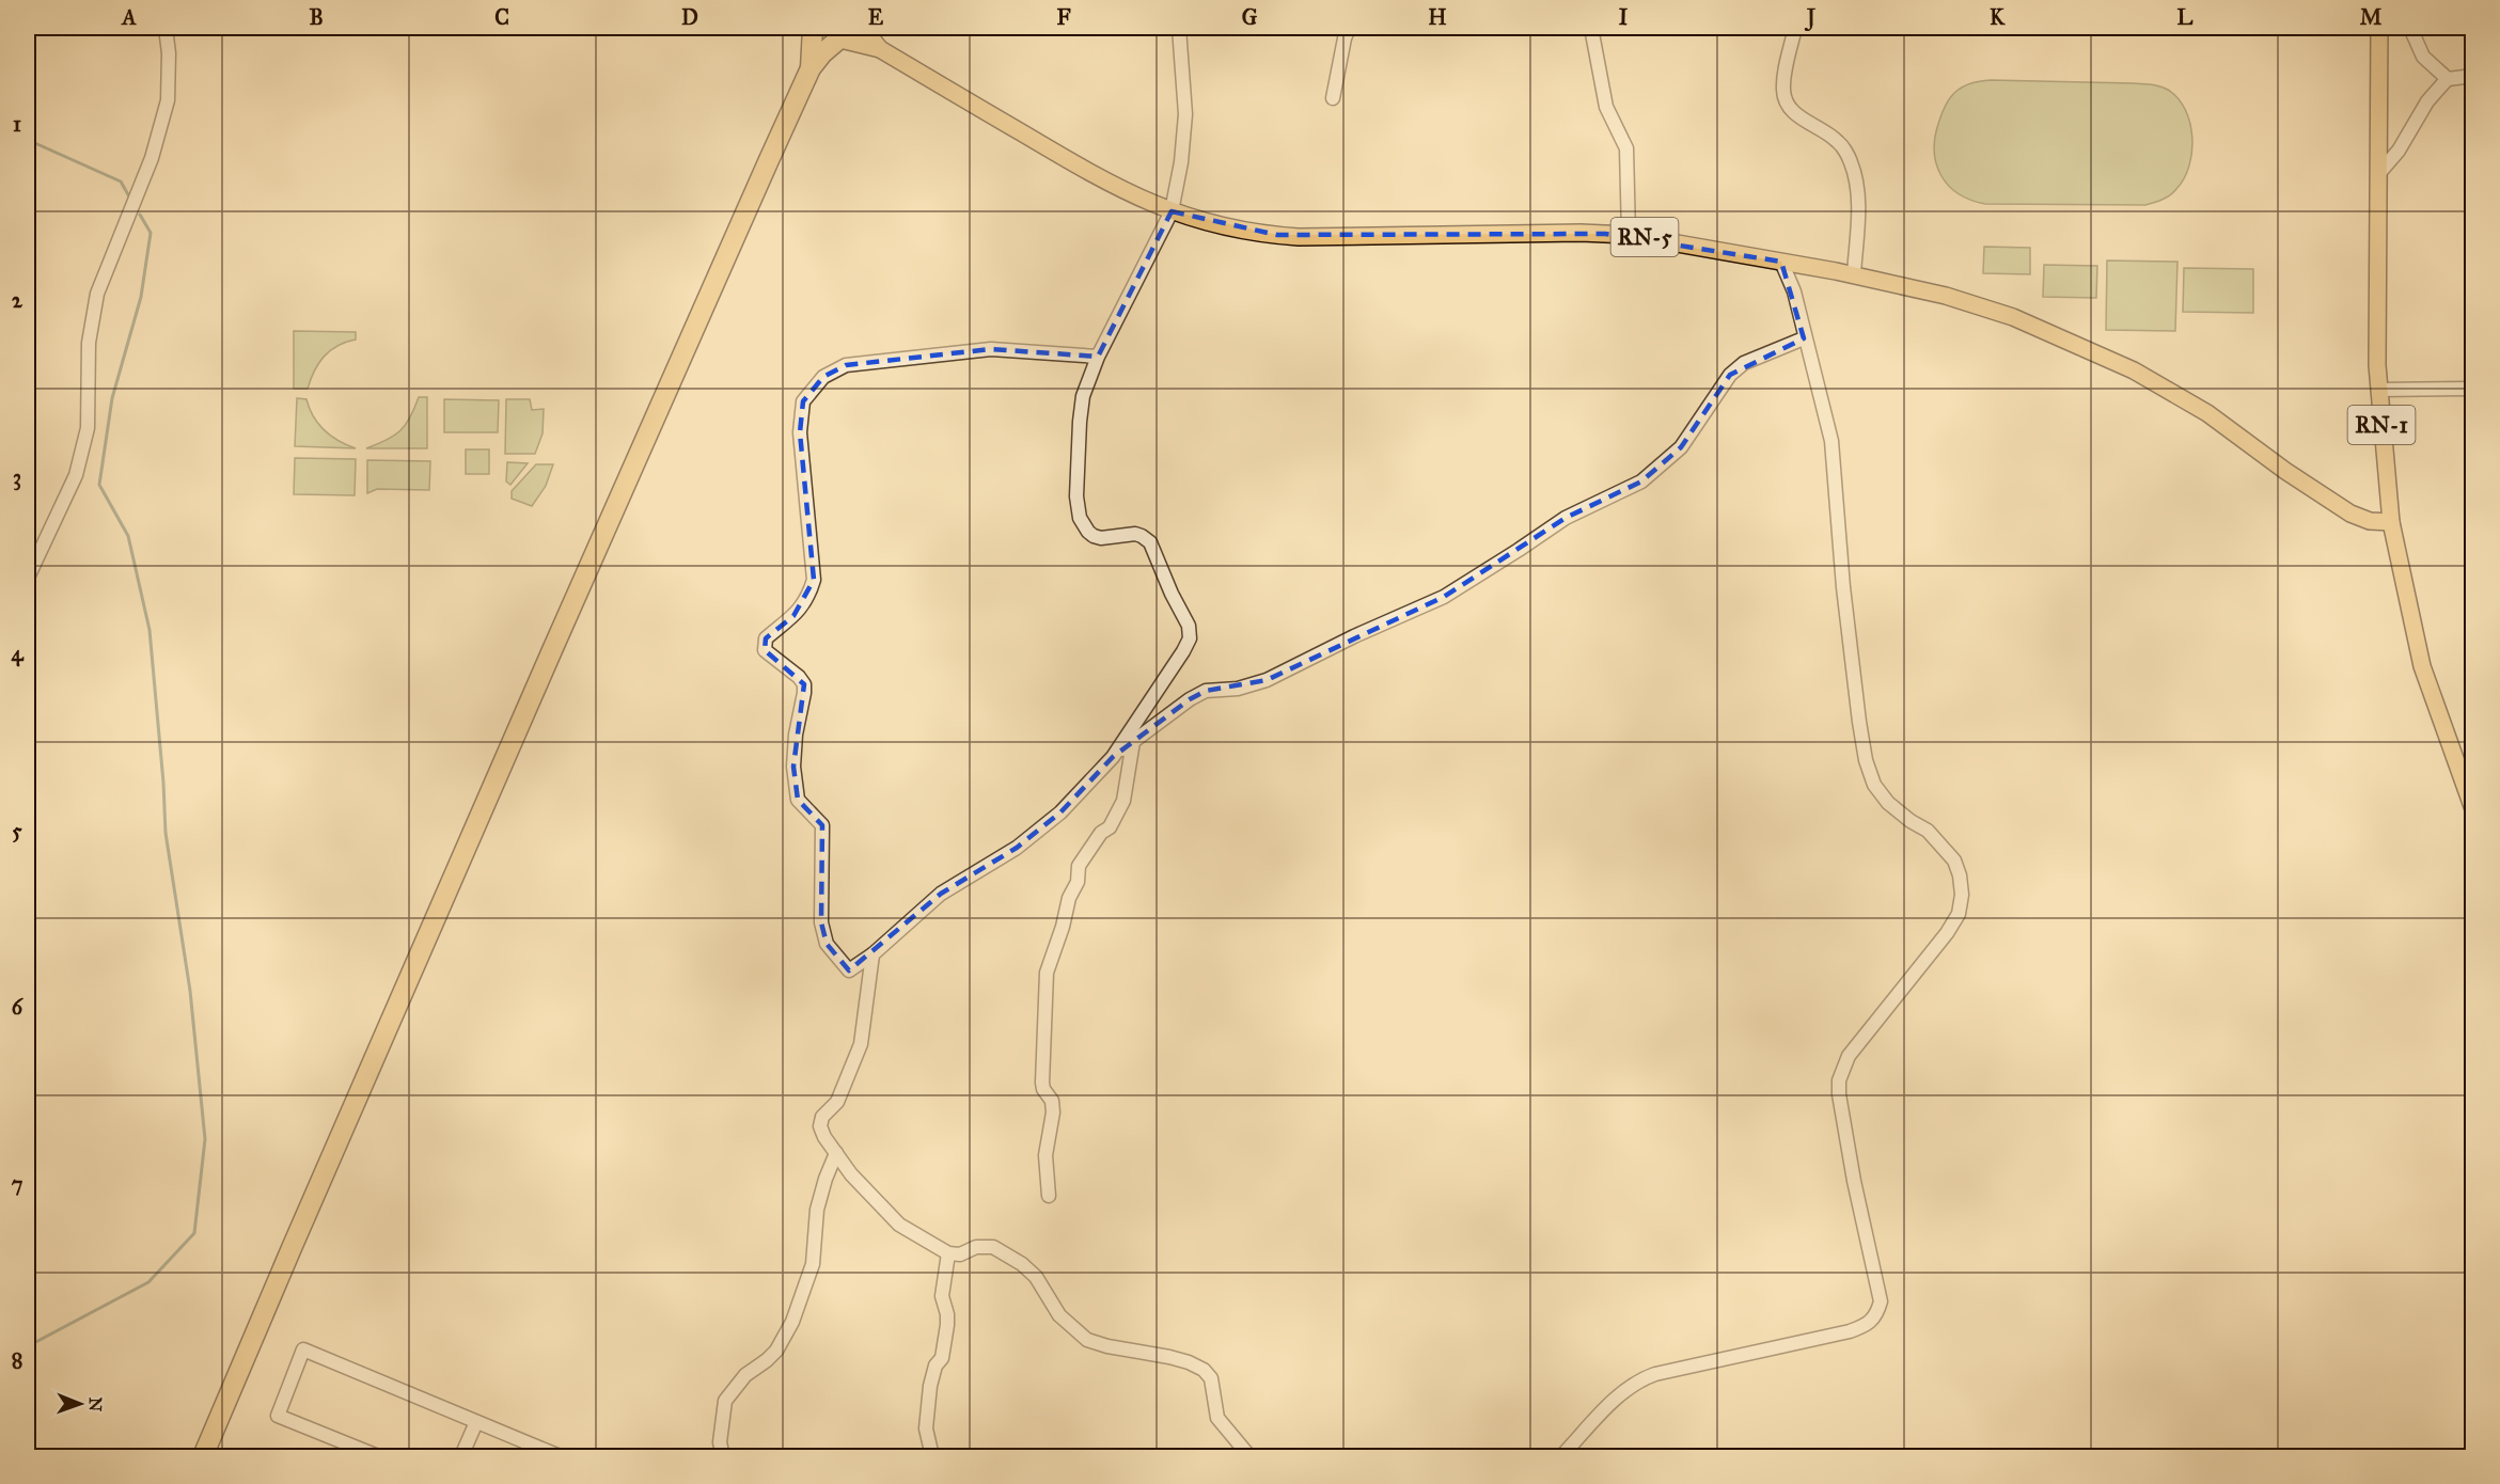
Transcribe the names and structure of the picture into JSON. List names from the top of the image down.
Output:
{
  "streets": {
    "main road": ["RN-5", "RN-1"]
  },
  "crossings": [
    ["RN-5", "RN-1"]
  ],
  "north": "right",
  "grid": {
    "columns": [
      "A",
      "B",
      "C",
      "D",
      "E",
      "F",
      "G",
      "H",
      "I",
      "J",
      "K",
      "L",
      "M"
    ],
    "rows": [
      "1",
      "2",
      "3",
      "4",
      "5",
      "6",
      "7",
      "8"
    ]
  }
}
